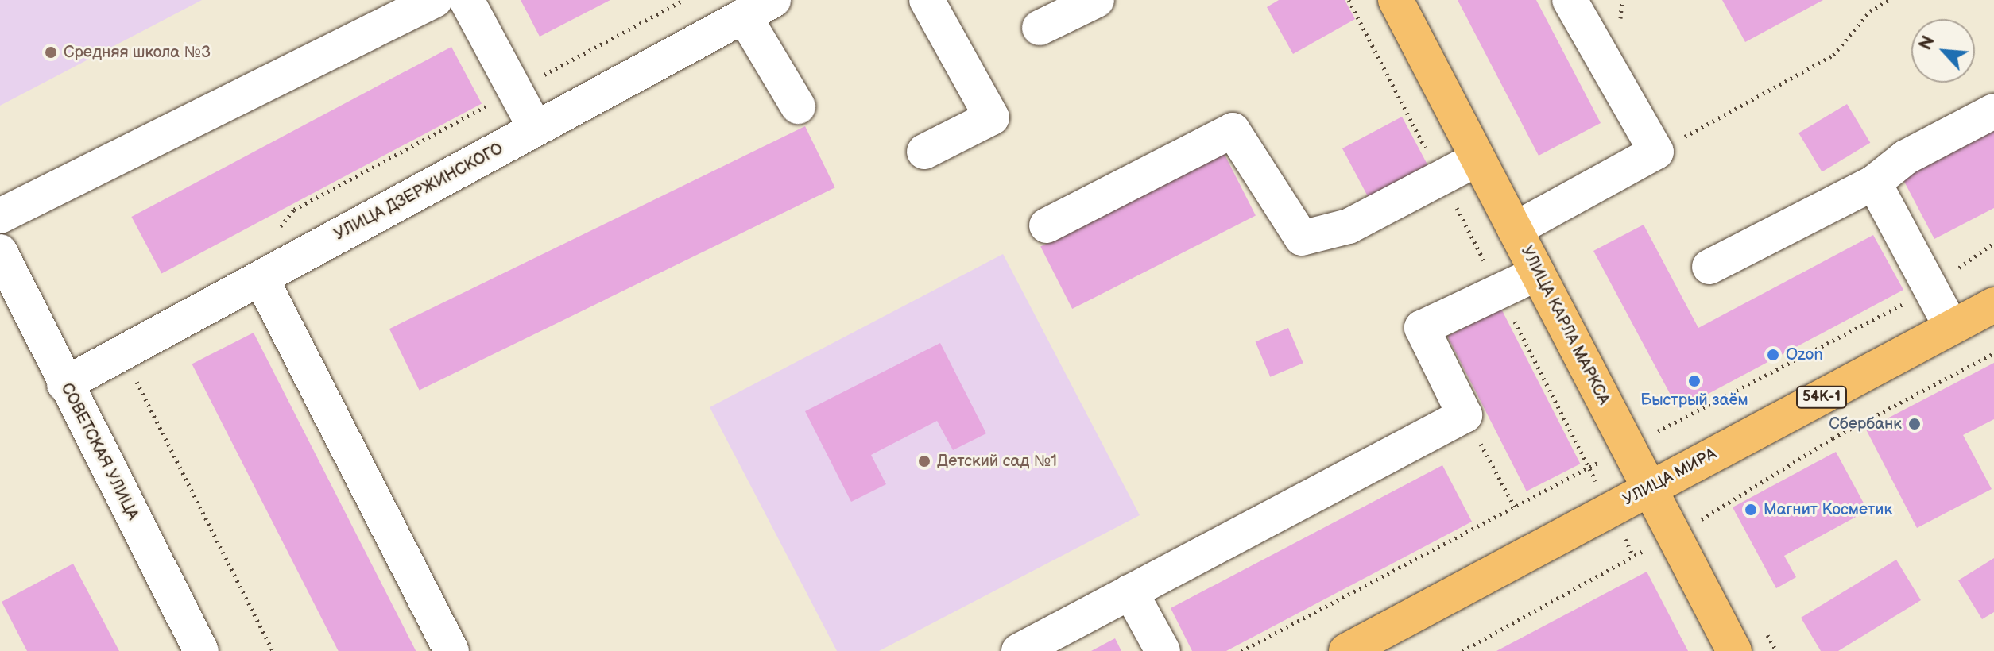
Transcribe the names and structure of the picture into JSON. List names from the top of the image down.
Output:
{
  "streets": {
    "main road": ["УЛИЦА КАРЛА МАРКСА", "54К-1", "УЛИЦА МИРА"],
    "street": ["УЛИЦА ДЗЕРЖИНСКОГО", "СОВЕТСКАЯ УЛИЦА"]
  },
  "crossings": [
    ["УЛИЦА ДЗЕРЖИНСКОГО", "СОВЕТСКАЯ УЛИЦА"],
    ["УЛИЦА КАРЛА МАРКСА", "УЛИЦА МИРА"]
  ],
  "places": [
    "Средняя школа №3",
    "Ozon",
    "Быстрый заём",
    "Сбербанк",
    "Детский сад №1",
    "Магнит Косметик"
  ],
  "north": "top left"
}
